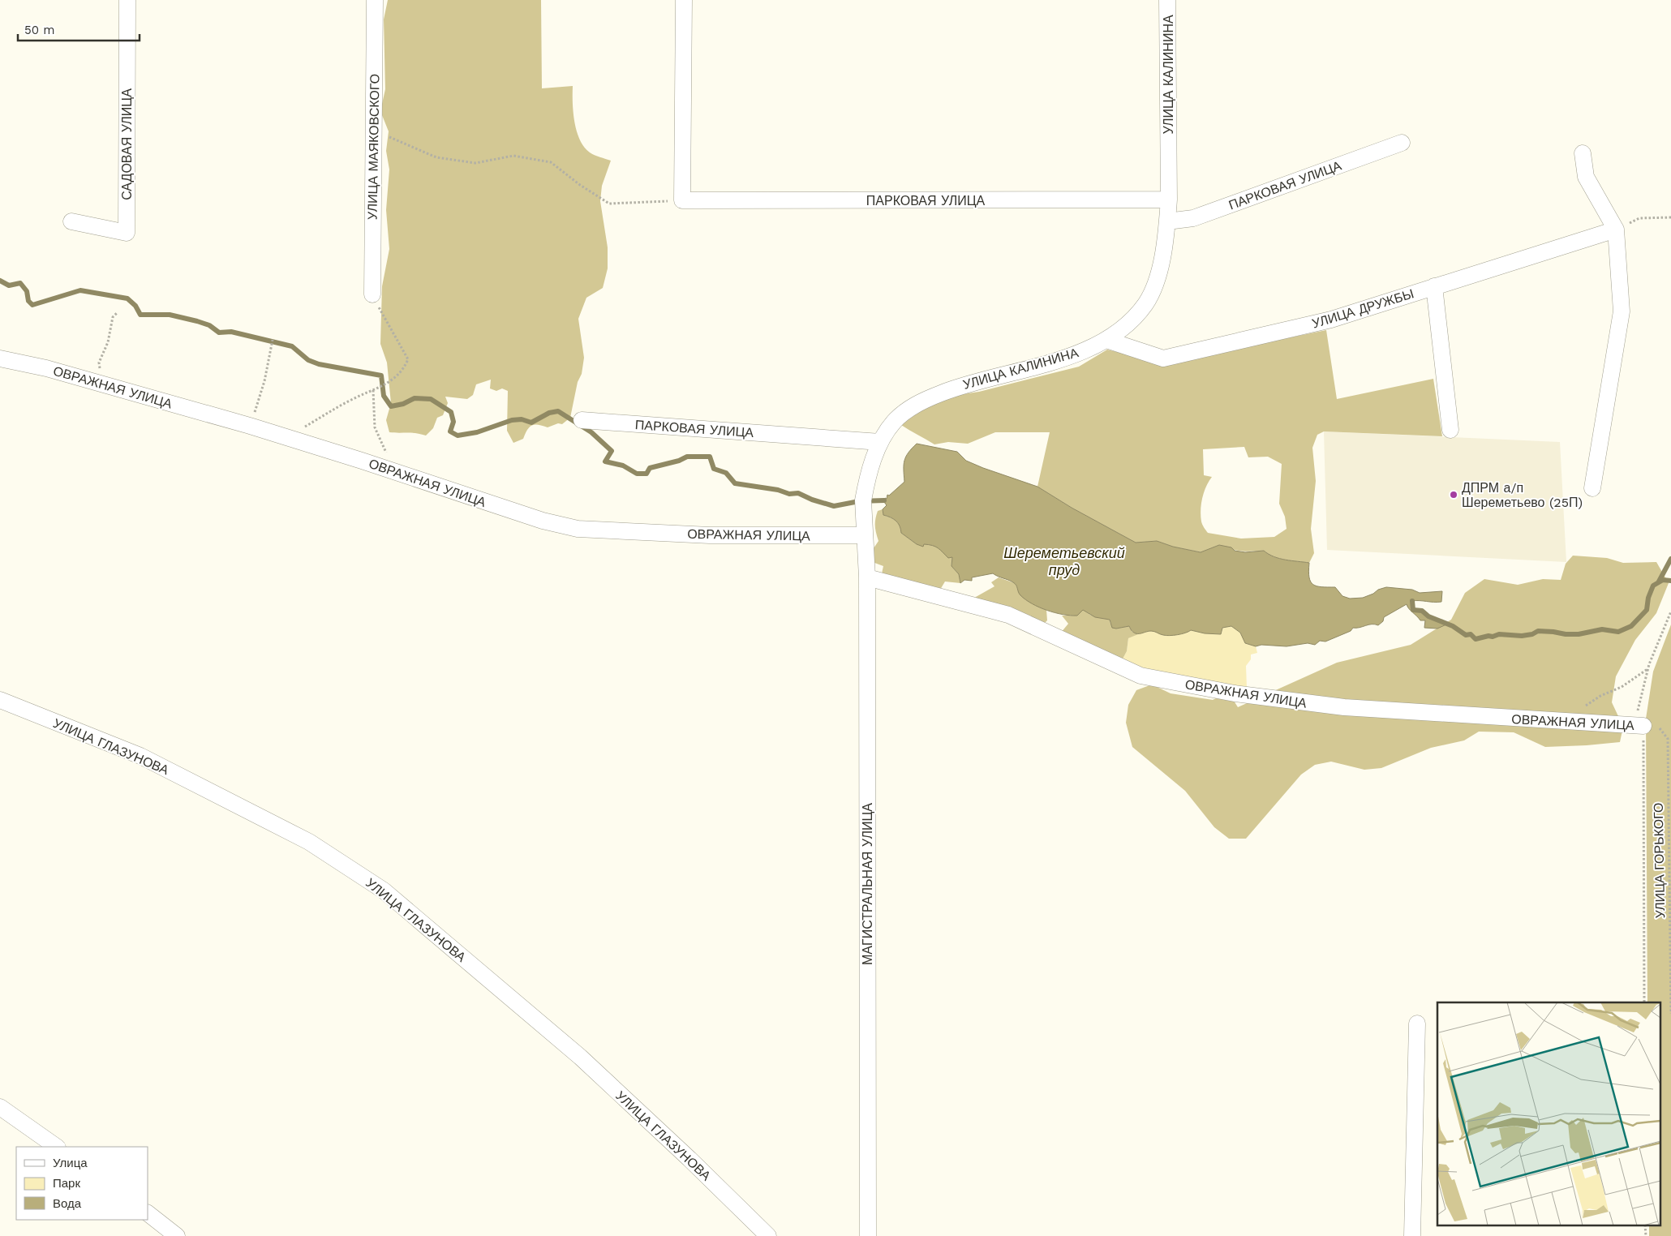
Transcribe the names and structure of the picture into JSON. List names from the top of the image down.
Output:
{
  "streets": {
    "street": [
      "УЛИЦА КАЛИНИНА",
      "САДОВАЯ УЛИЦА",
      "УЛИЦА МАЯКОВСКОГО",
      "ПАРКОВАЯ УЛИЦА",
      "УЛИЦА ДРУЖБЫ",
      "ОВРАЖНАЯ УЛИЦА",
      "УЛИЦА ГЛАЗУНОВА",
      "МАГИСТРАЛЬНАЯ УЛИЦА"
    ],
    "path": ["УЛИЦА ГОРЬКОГО"]
  },
  "crossings": [
    ["УЛИЦА КАЛИНИНА", "ПАРКОВАЯ УЛИЦА"],
    ["УЛИЦА КАЛИНИНА", "УЛИЦА ДРУЖБЫ"],
    ["УЛИЦА КАЛИНИНА", "ОВРАЖНАЯ УЛИЦА"],
    ["УЛИЦА КАЛИНИНА", "МАГИСТРАЛЬНАЯ УЛИЦА"],
    ["ОВРАЖНАЯ УЛИЦА", "УЛИЦА ГОРЬКОГО"],
    ["ОВРАЖНАЯ УЛИЦА", "МАГИСТРАЛЬНАЯ УЛИЦА"]
  ],
  "water": ["Шереметьевский пруд"],
  "places": ["ДПРМ а/п Шереметьево (25П)"],
  "legend": ["Улица", "Парк", "Вода"],
  "scale_bar": "50 m"
}
